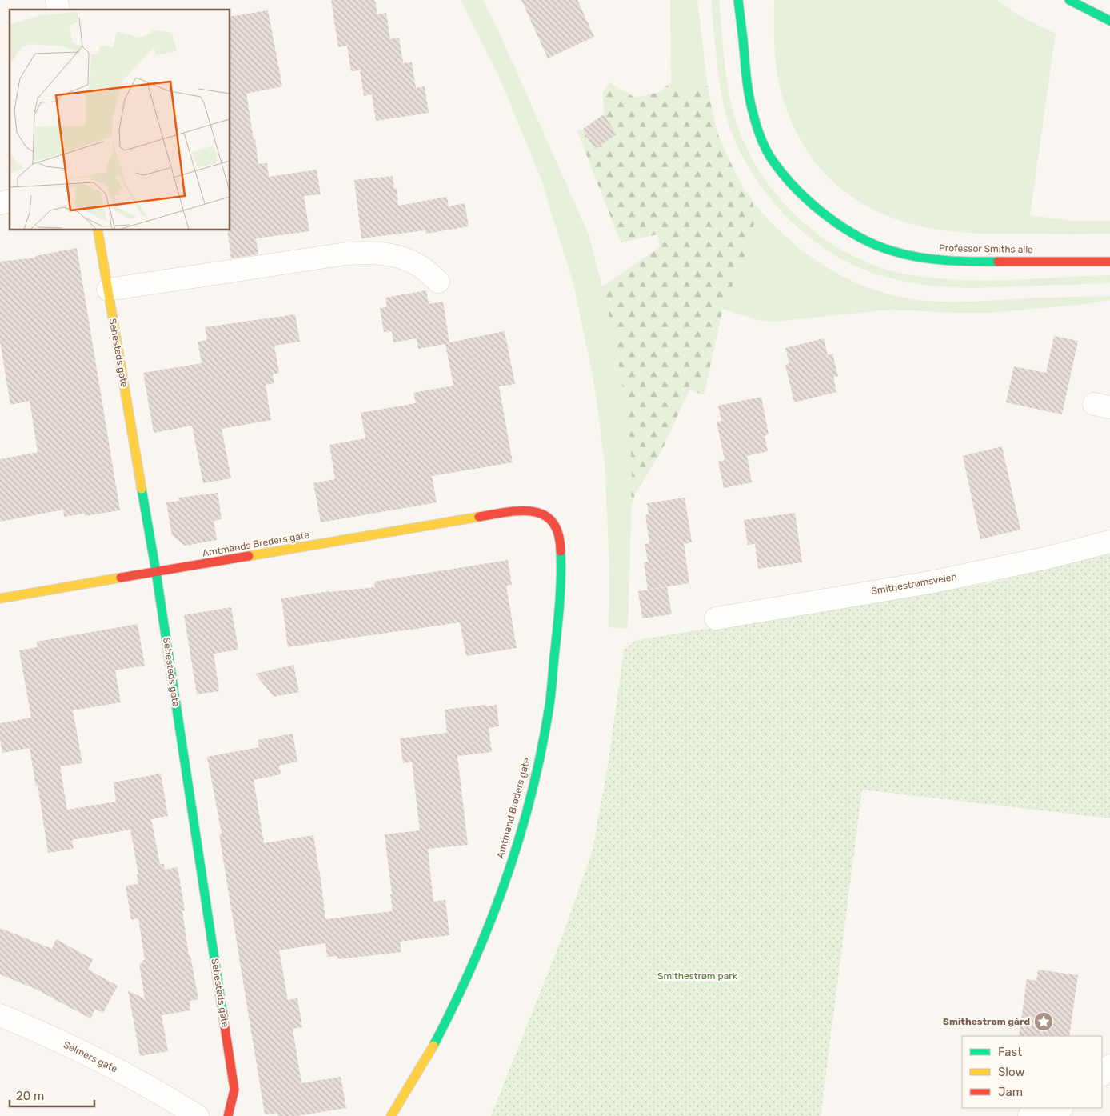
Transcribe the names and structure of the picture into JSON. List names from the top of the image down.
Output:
{
  "streets": {
    "street": [
      "Professor Smiths alle",
      "Sehesteds gate",
      "Amtmands Breders gate",
      "Smithestrømsveien",
      "Amtmand Breders gate",
      "Selmers gate"
    ]
  },
  "crossings": [
    ["Sehesteds gate", "Amtmands Breders gate"],
    ["Amtmands Breders gate", "Amtmand Breders gate"]
  ],
  "parks": ["Smithestrøm park"],
  "places": {
    "place": ["Smithestrøm gård"]
  },
  "legend": ["Fast", "Slow", "Jam"],
  "scale_bar": "20 m"
}
